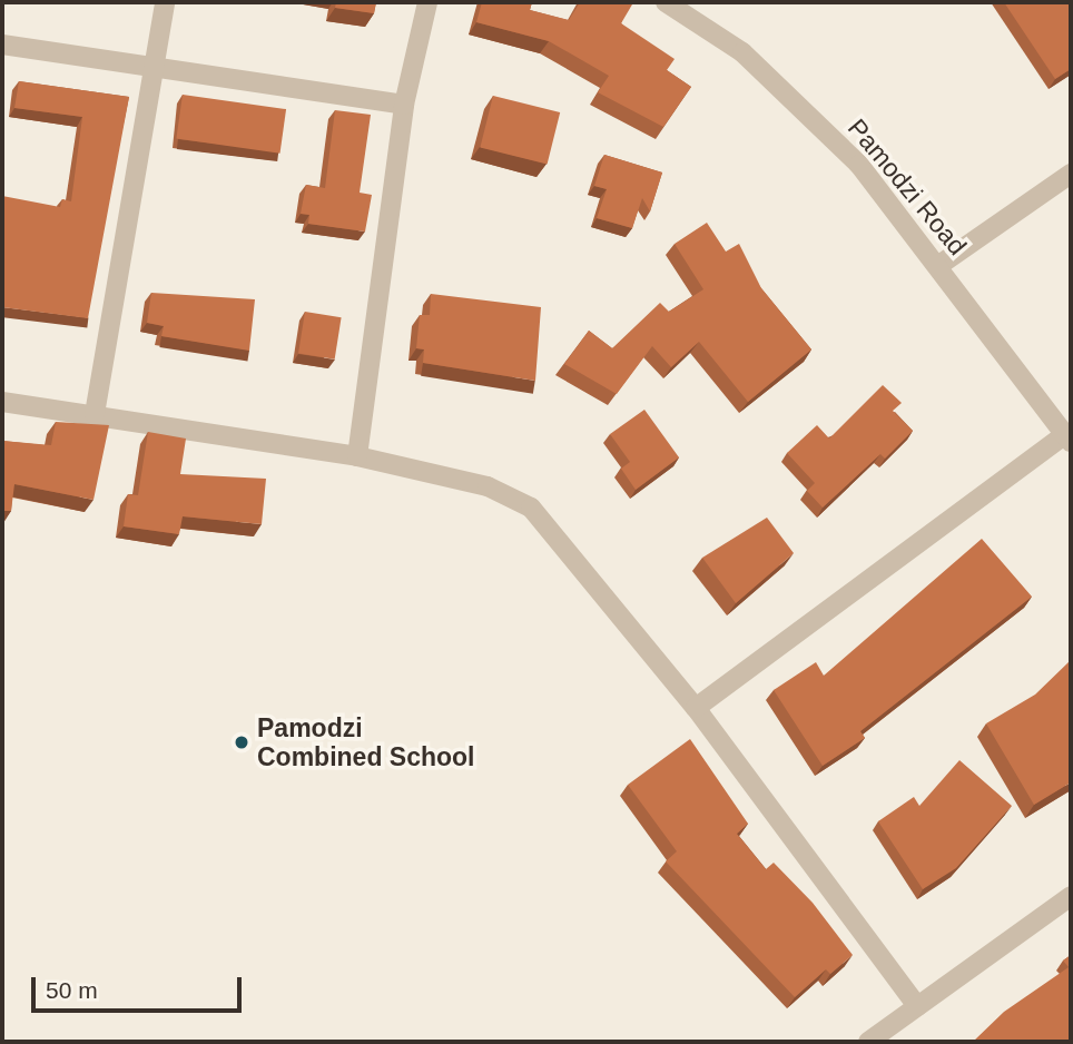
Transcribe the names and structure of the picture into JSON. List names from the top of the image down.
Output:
{
  "streets": {
    "street": ["Pamodzi Road"]
  },
  "places": ["Pamodzi Combined School"],
  "scale_bar": "50 m"
}
